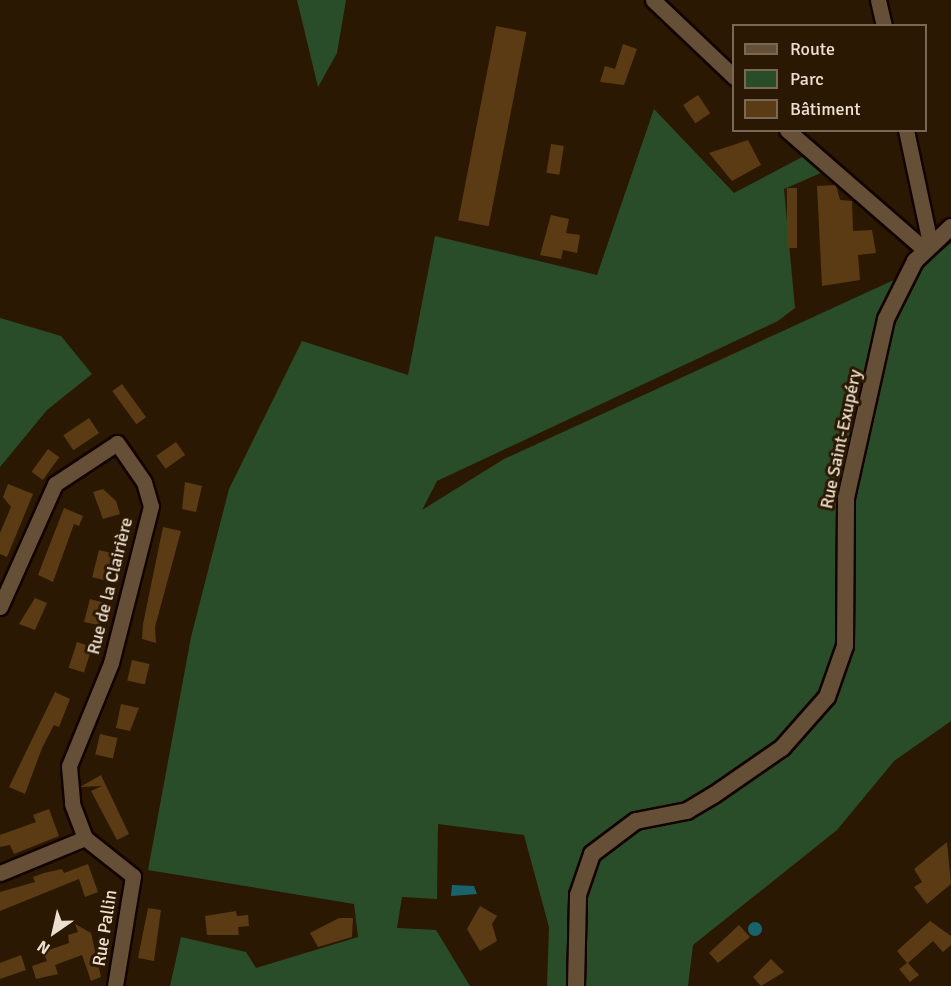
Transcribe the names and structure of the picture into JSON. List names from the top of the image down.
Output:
{
  "streets": {
    "street": ["Rue Saint-Exupéry", "Rue de la Clairière", "Rue Pallin"]
  },
  "crossings": [
    ["Rue de la Clairière", "Rue Pallin"]
  ],
  "legend": ["Route", "Parc", "Bâtiment"],
  "north": "bottom left"
}
